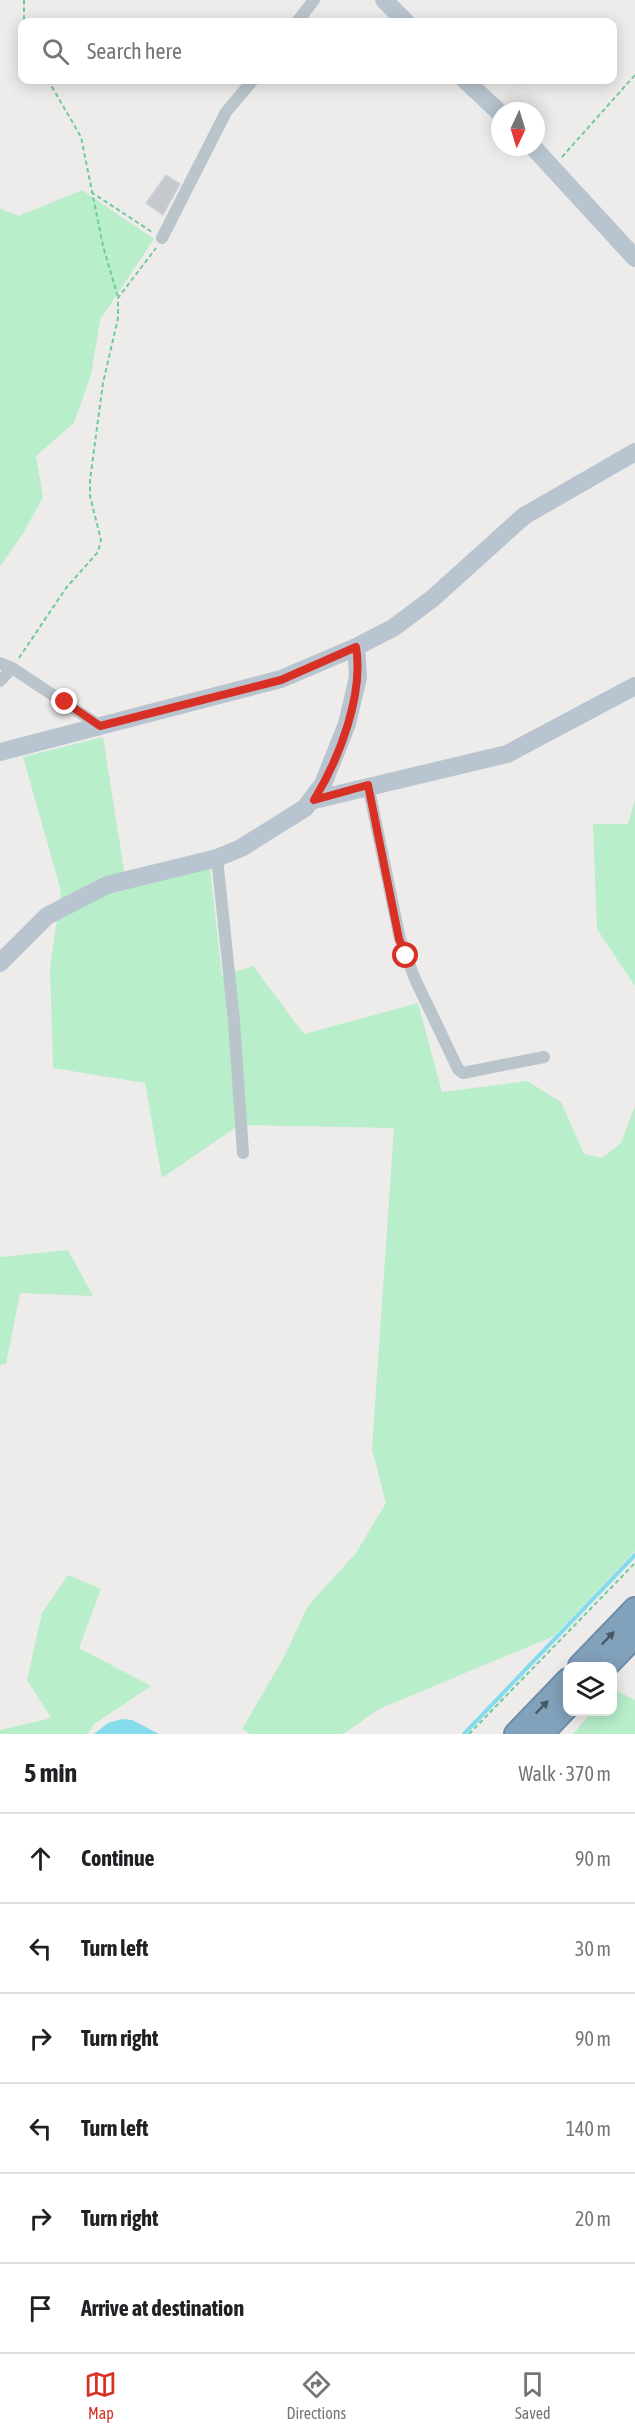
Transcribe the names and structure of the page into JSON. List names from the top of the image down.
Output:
{
  "north": "bottom",
  "page": {
    "search": "Search here",
    "heading": ["5 min", "Walk · 370 m"],
    "list": [
      ["Continue", "90 m"],
      ["Turn left", "30 m"],
      ["Turn right", "90 m"],
      ["Turn left", "140 m"],
      ["Turn right", "20 m"],
      "Arrive at destination"
    ],
    "nav": ["Map", "Directions", "Saved"]
  }
}
